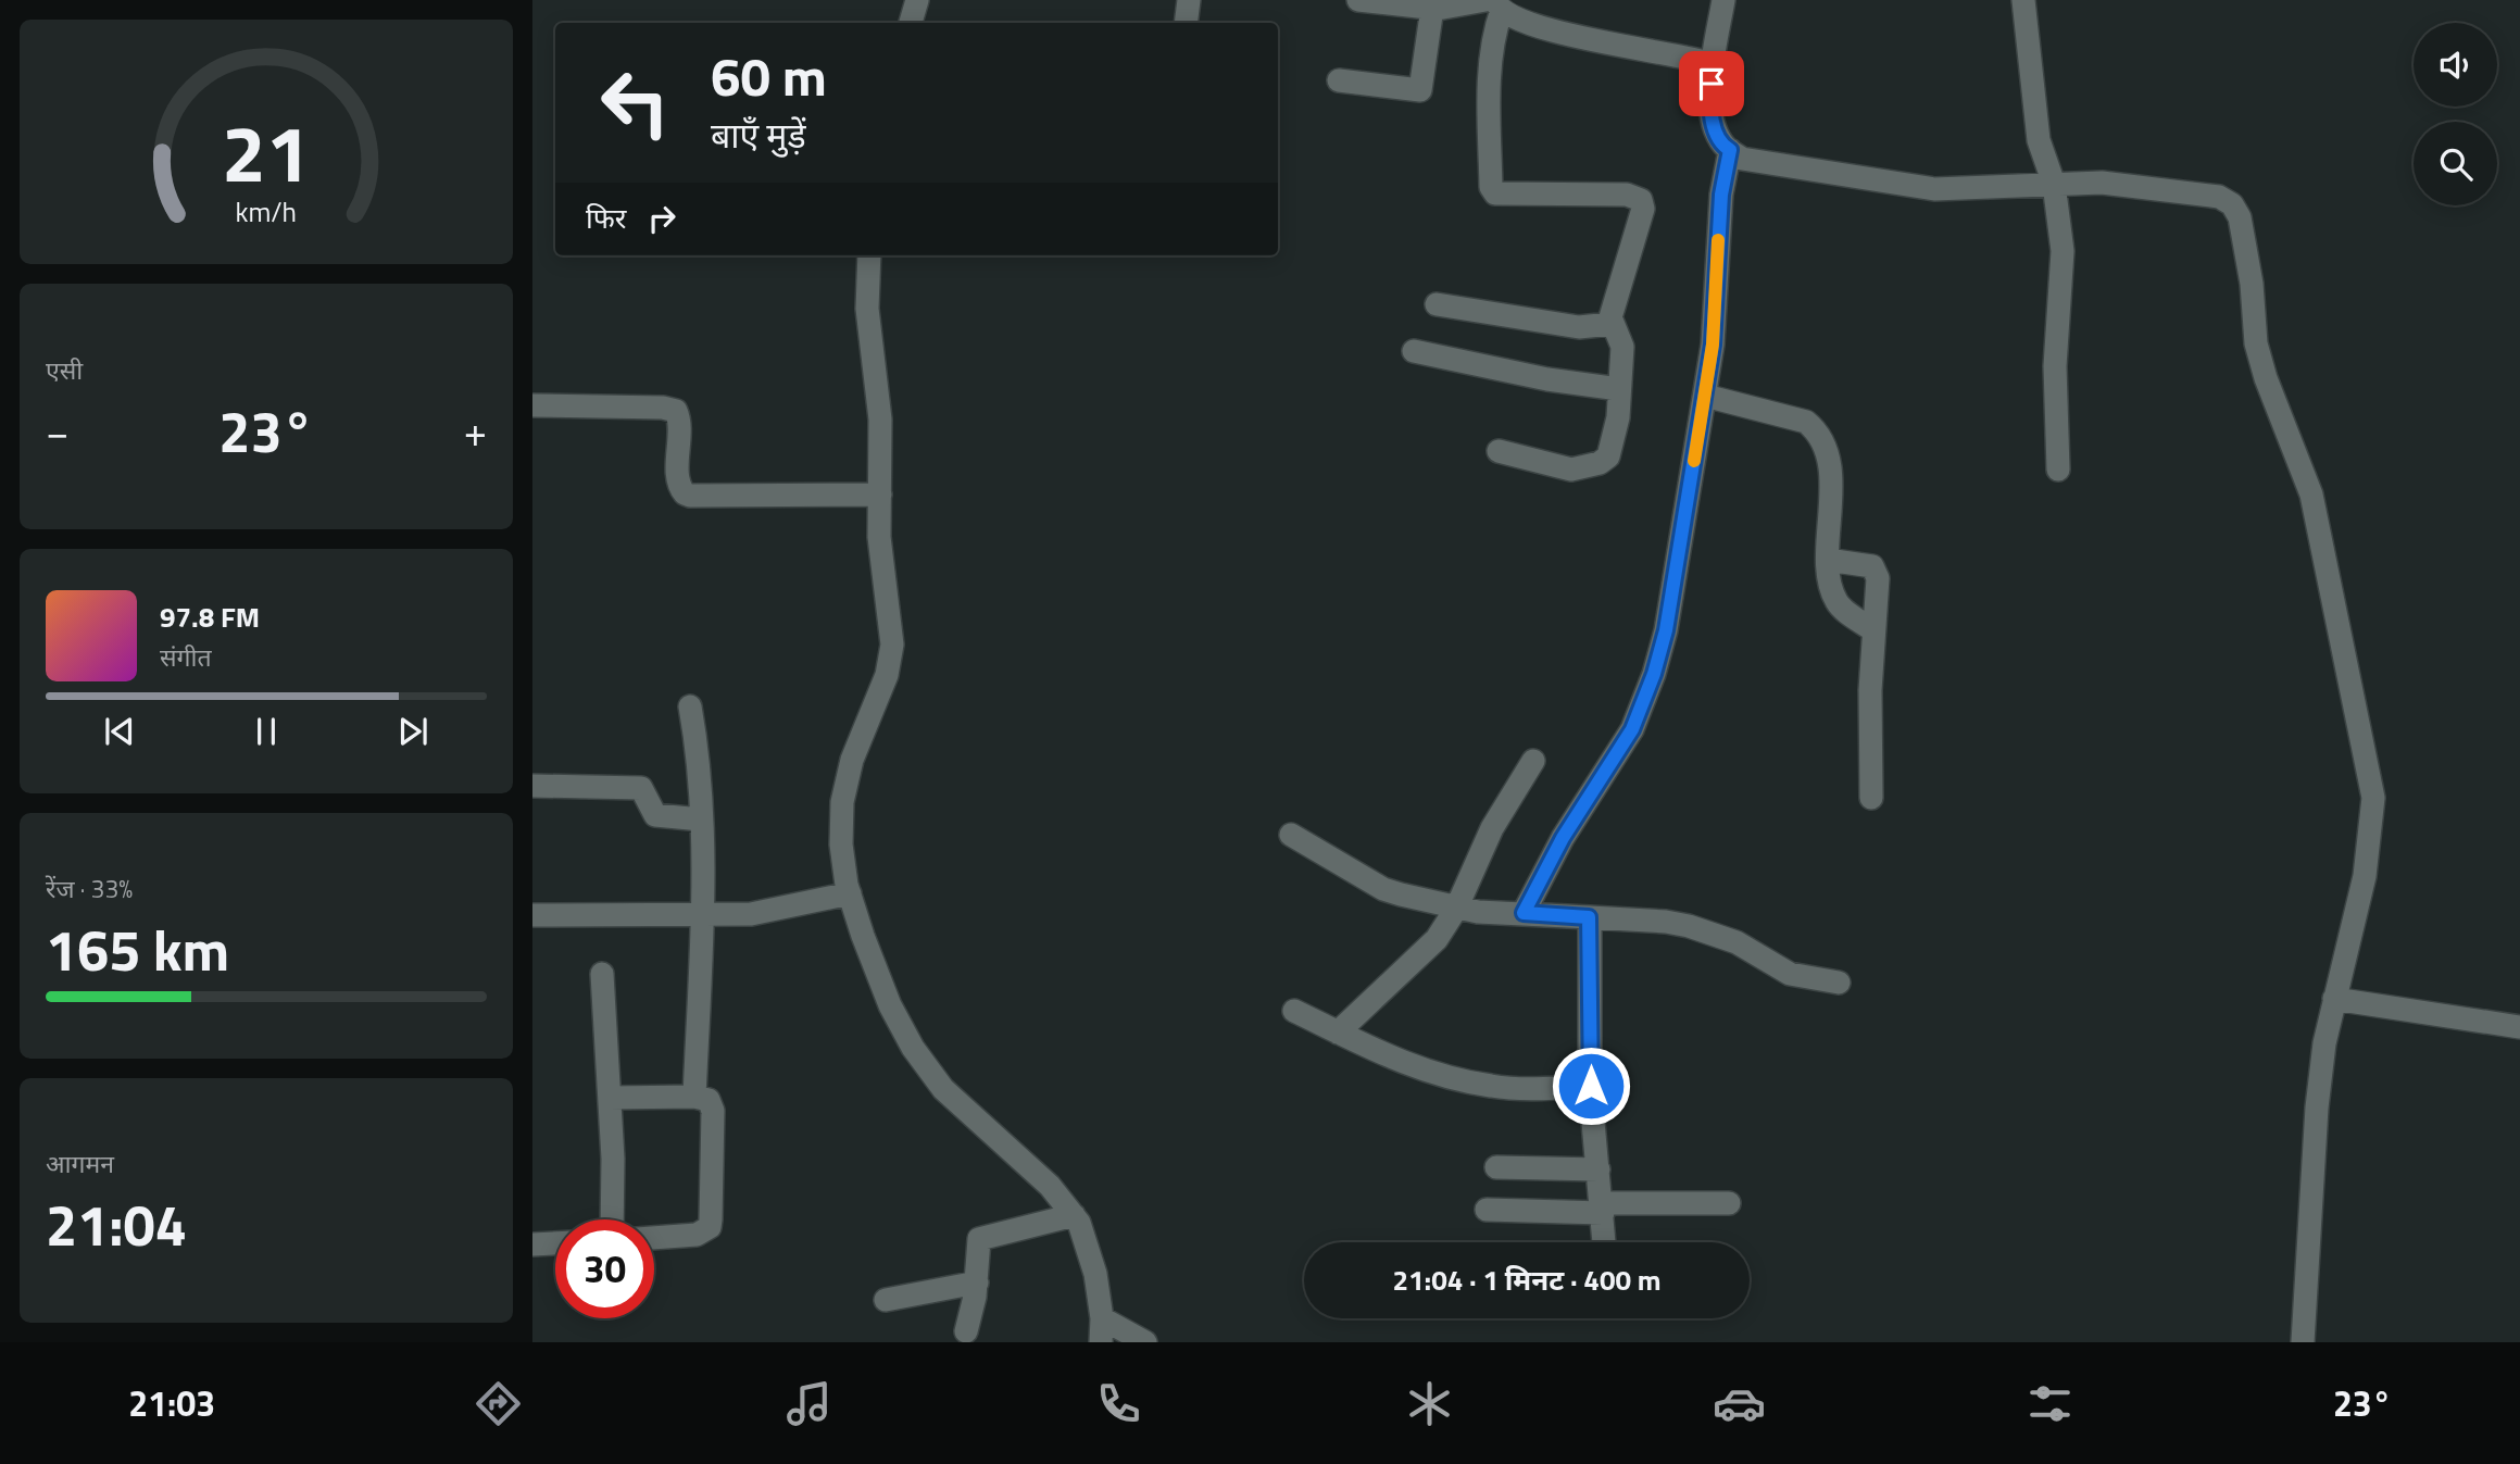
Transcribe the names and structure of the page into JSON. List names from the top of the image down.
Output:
{
  "page": {
    "turn": ["60 m", "बाएँ मुड़ें"],
    "then": "फिर",
    "tile": [
      "एसी",
      ["रेंज · 33%", "165 km"],
      ["आगमन", "21:04"]
    ],
    "heat": ["−", "23°", "+"],
    "song": ["97.8 FM", "संगीत"],
    "limit": "30",
    "trip": "21:04 · 1 मिनट · 400 m",
    "tabs": ["21:03", "23°"],
    "gauge": ["21", "km/h"]
  }
}
